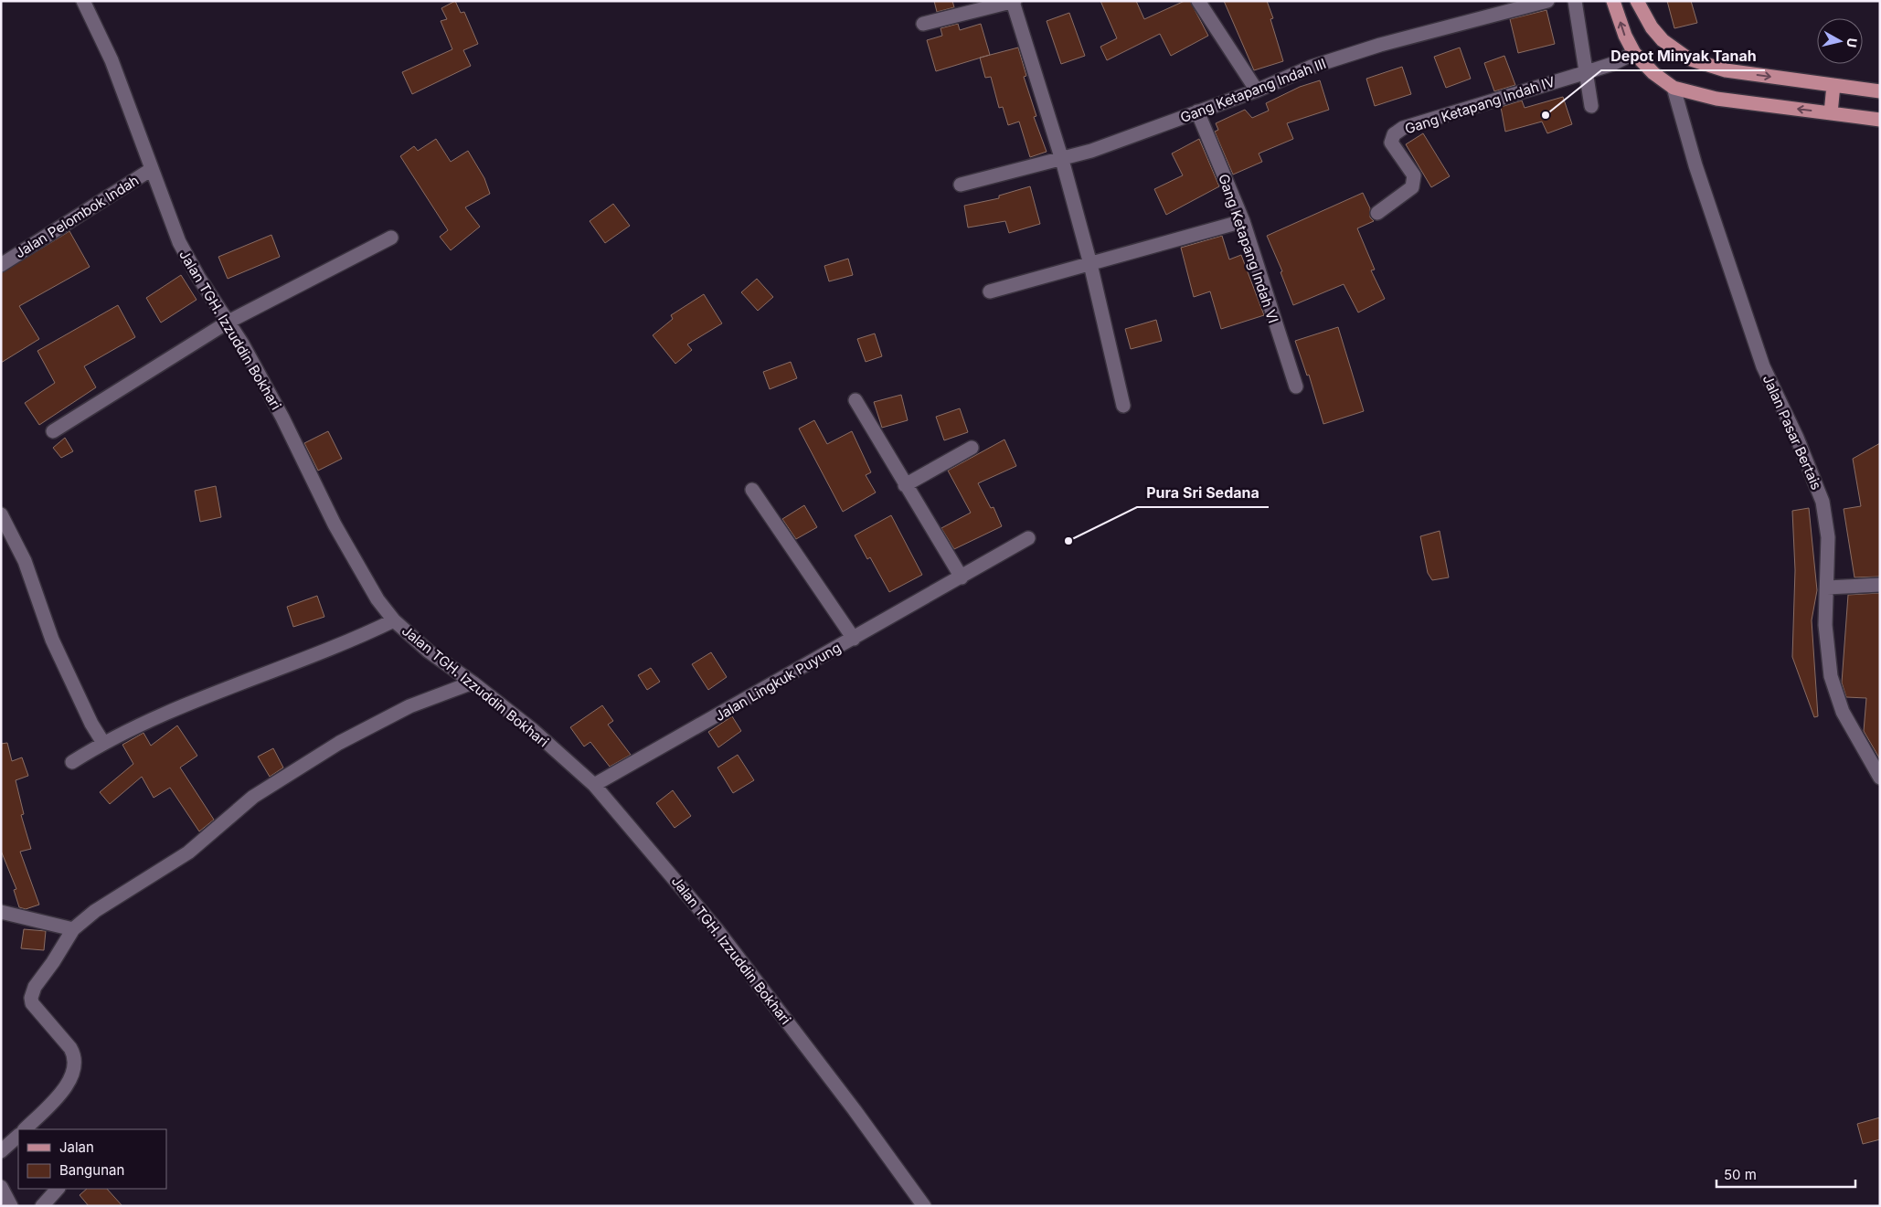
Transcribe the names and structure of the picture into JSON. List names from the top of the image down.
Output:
{
  "streets": {
    "street": [
      "Gang Ketapang Indah III",
      "Gang Ketapang Indah IV",
      "Jalan Pelombok Indah",
      "Gang Ketapang Indah VI",
      "Jalan TGH. Izzuddin Bokhari",
      "Jalan Pasar Bertais",
      "Jalan Lingkuk Puyung"
    ]
  },
  "crossings": [
    ["Gang Ketapang Indah III", "Gang Ketapang Indah VI"],
    ["Jalan Pelombok Indah", "Jalan TGH. Izzuddin Bokhari"],
    ["Jalan TGH. Izzuddin Bokhari", "Jalan Lingkuk Puyung"]
  ],
  "places": ["Depot Minyak Tanah", "Pura Sri Sedana"],
  "legend": ["Jalan", "Bangunan"],
  "scale_bar": "50 m",
  "north": "right"
}
